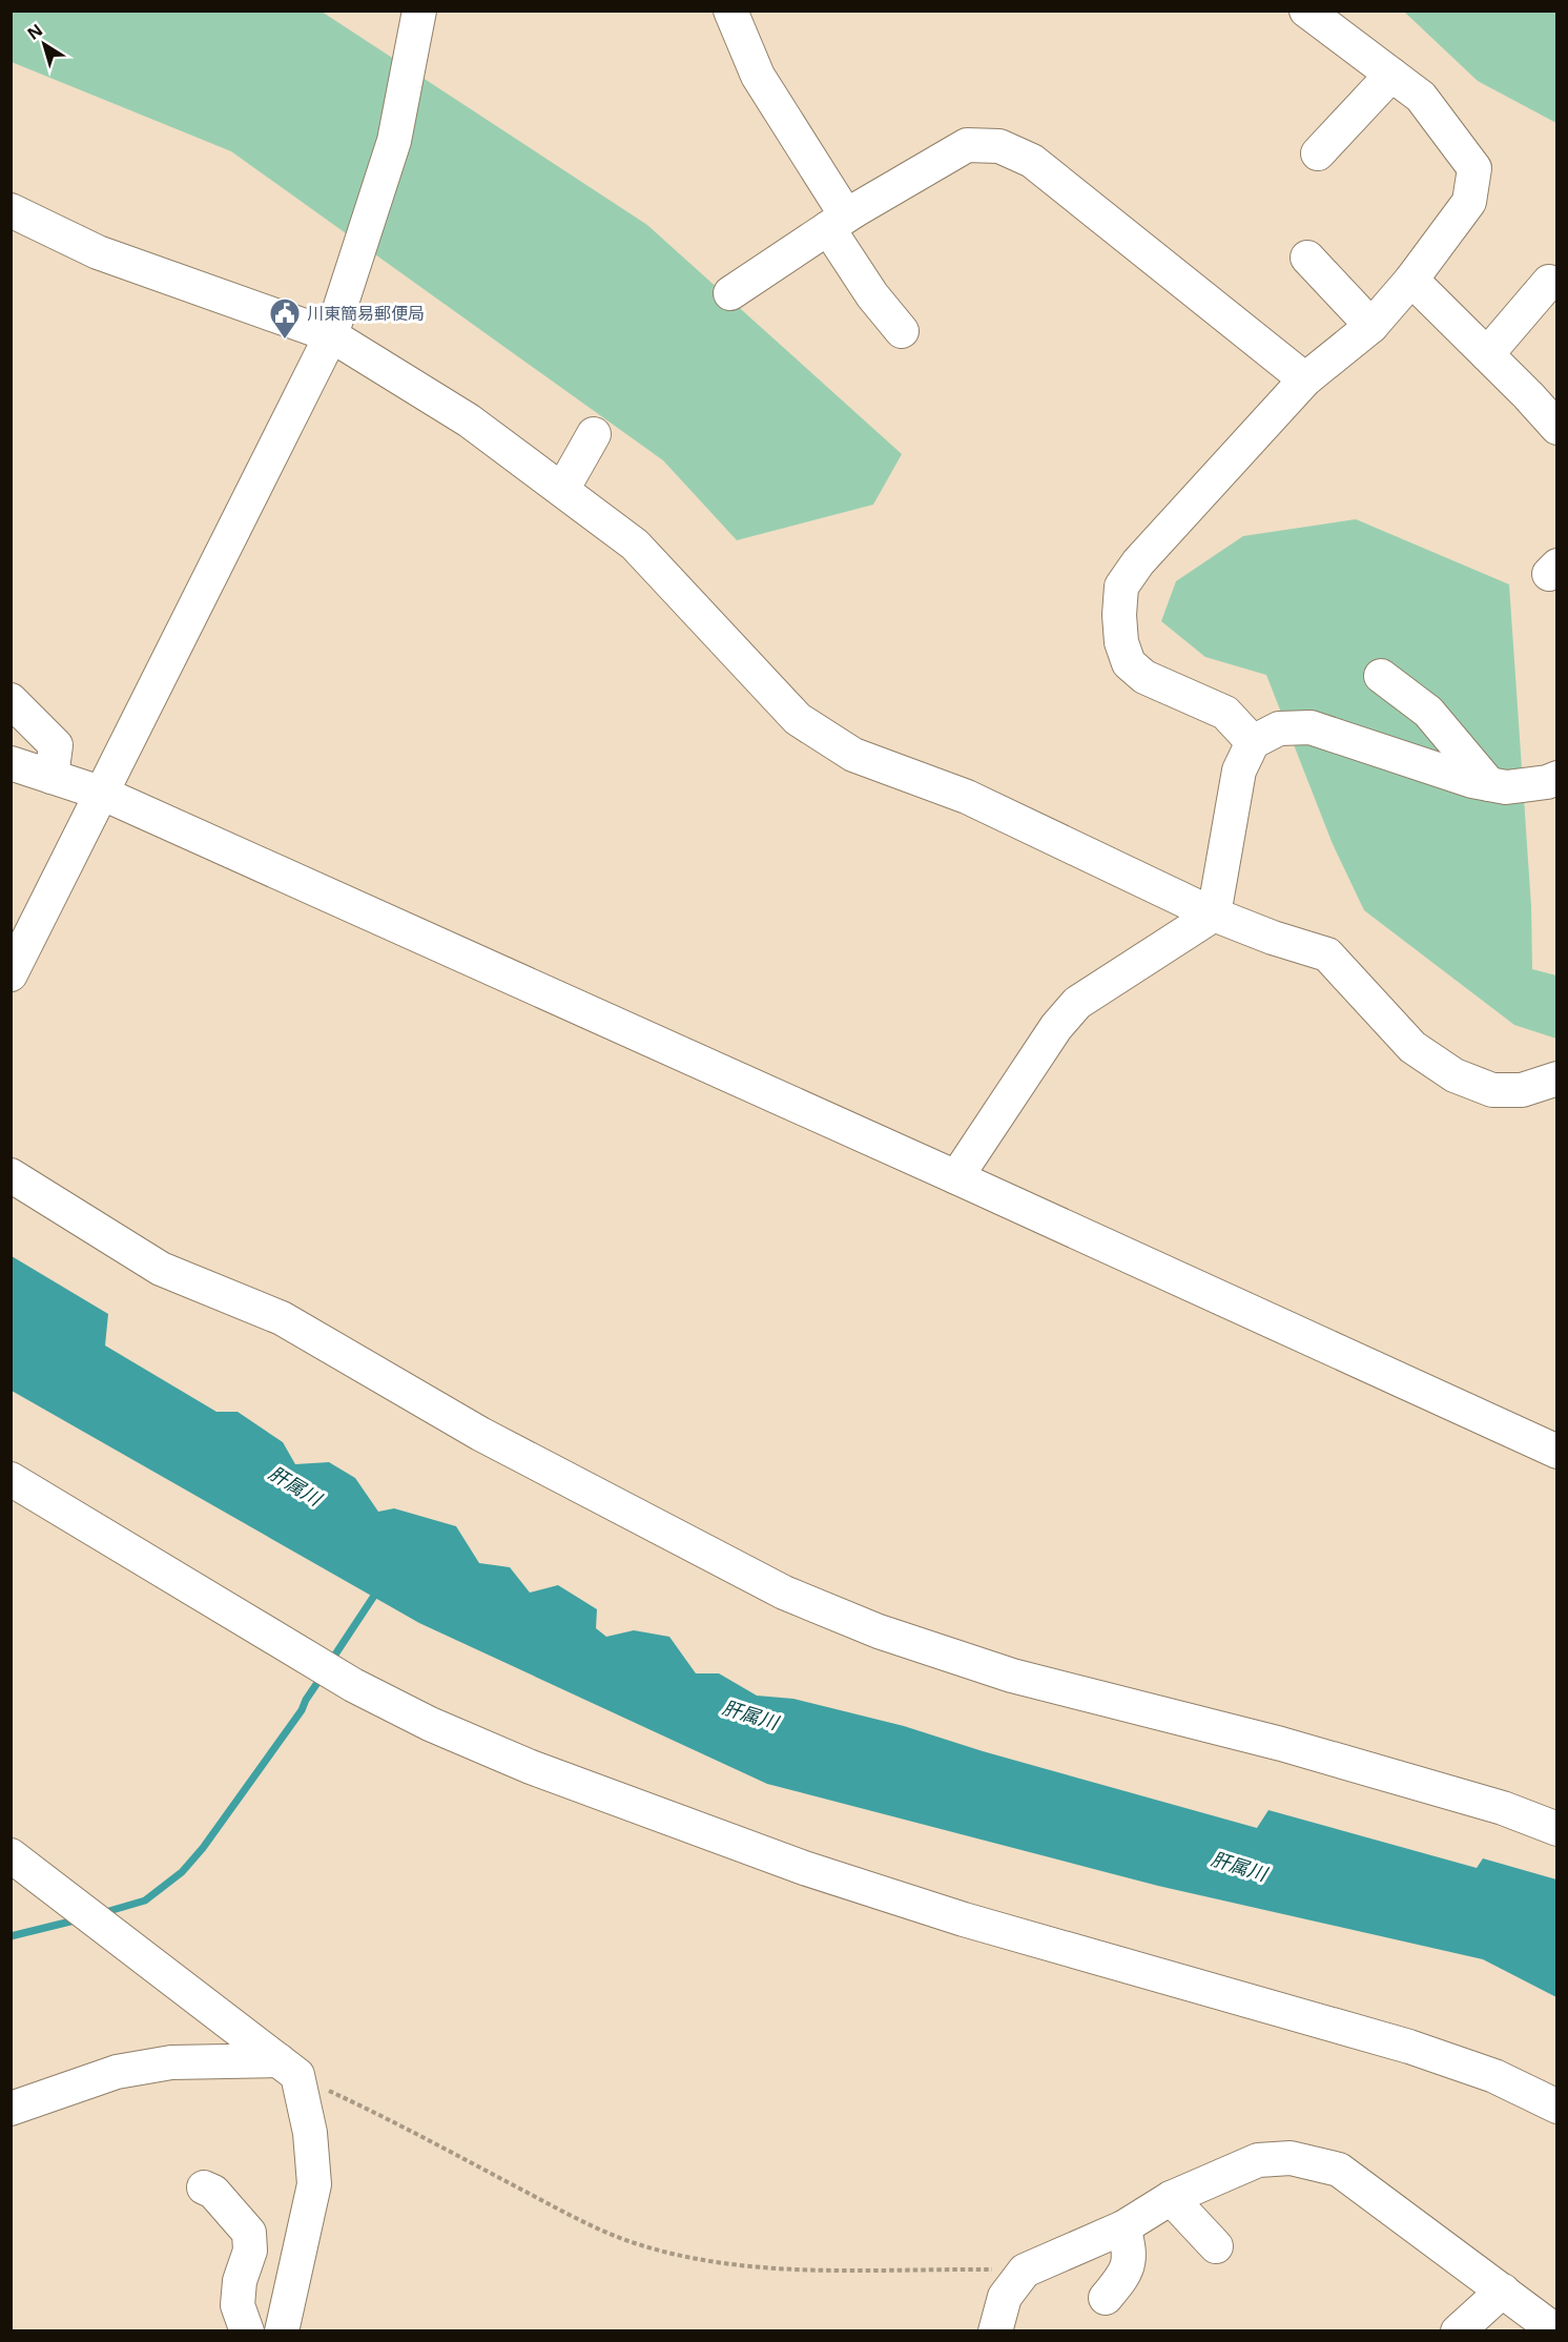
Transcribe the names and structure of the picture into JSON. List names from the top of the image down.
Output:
{
  "water": ["肝属川"],
  "places": {
    "public building": ["川東簡易郵便局"]
  },
  "north": "top left"
}
